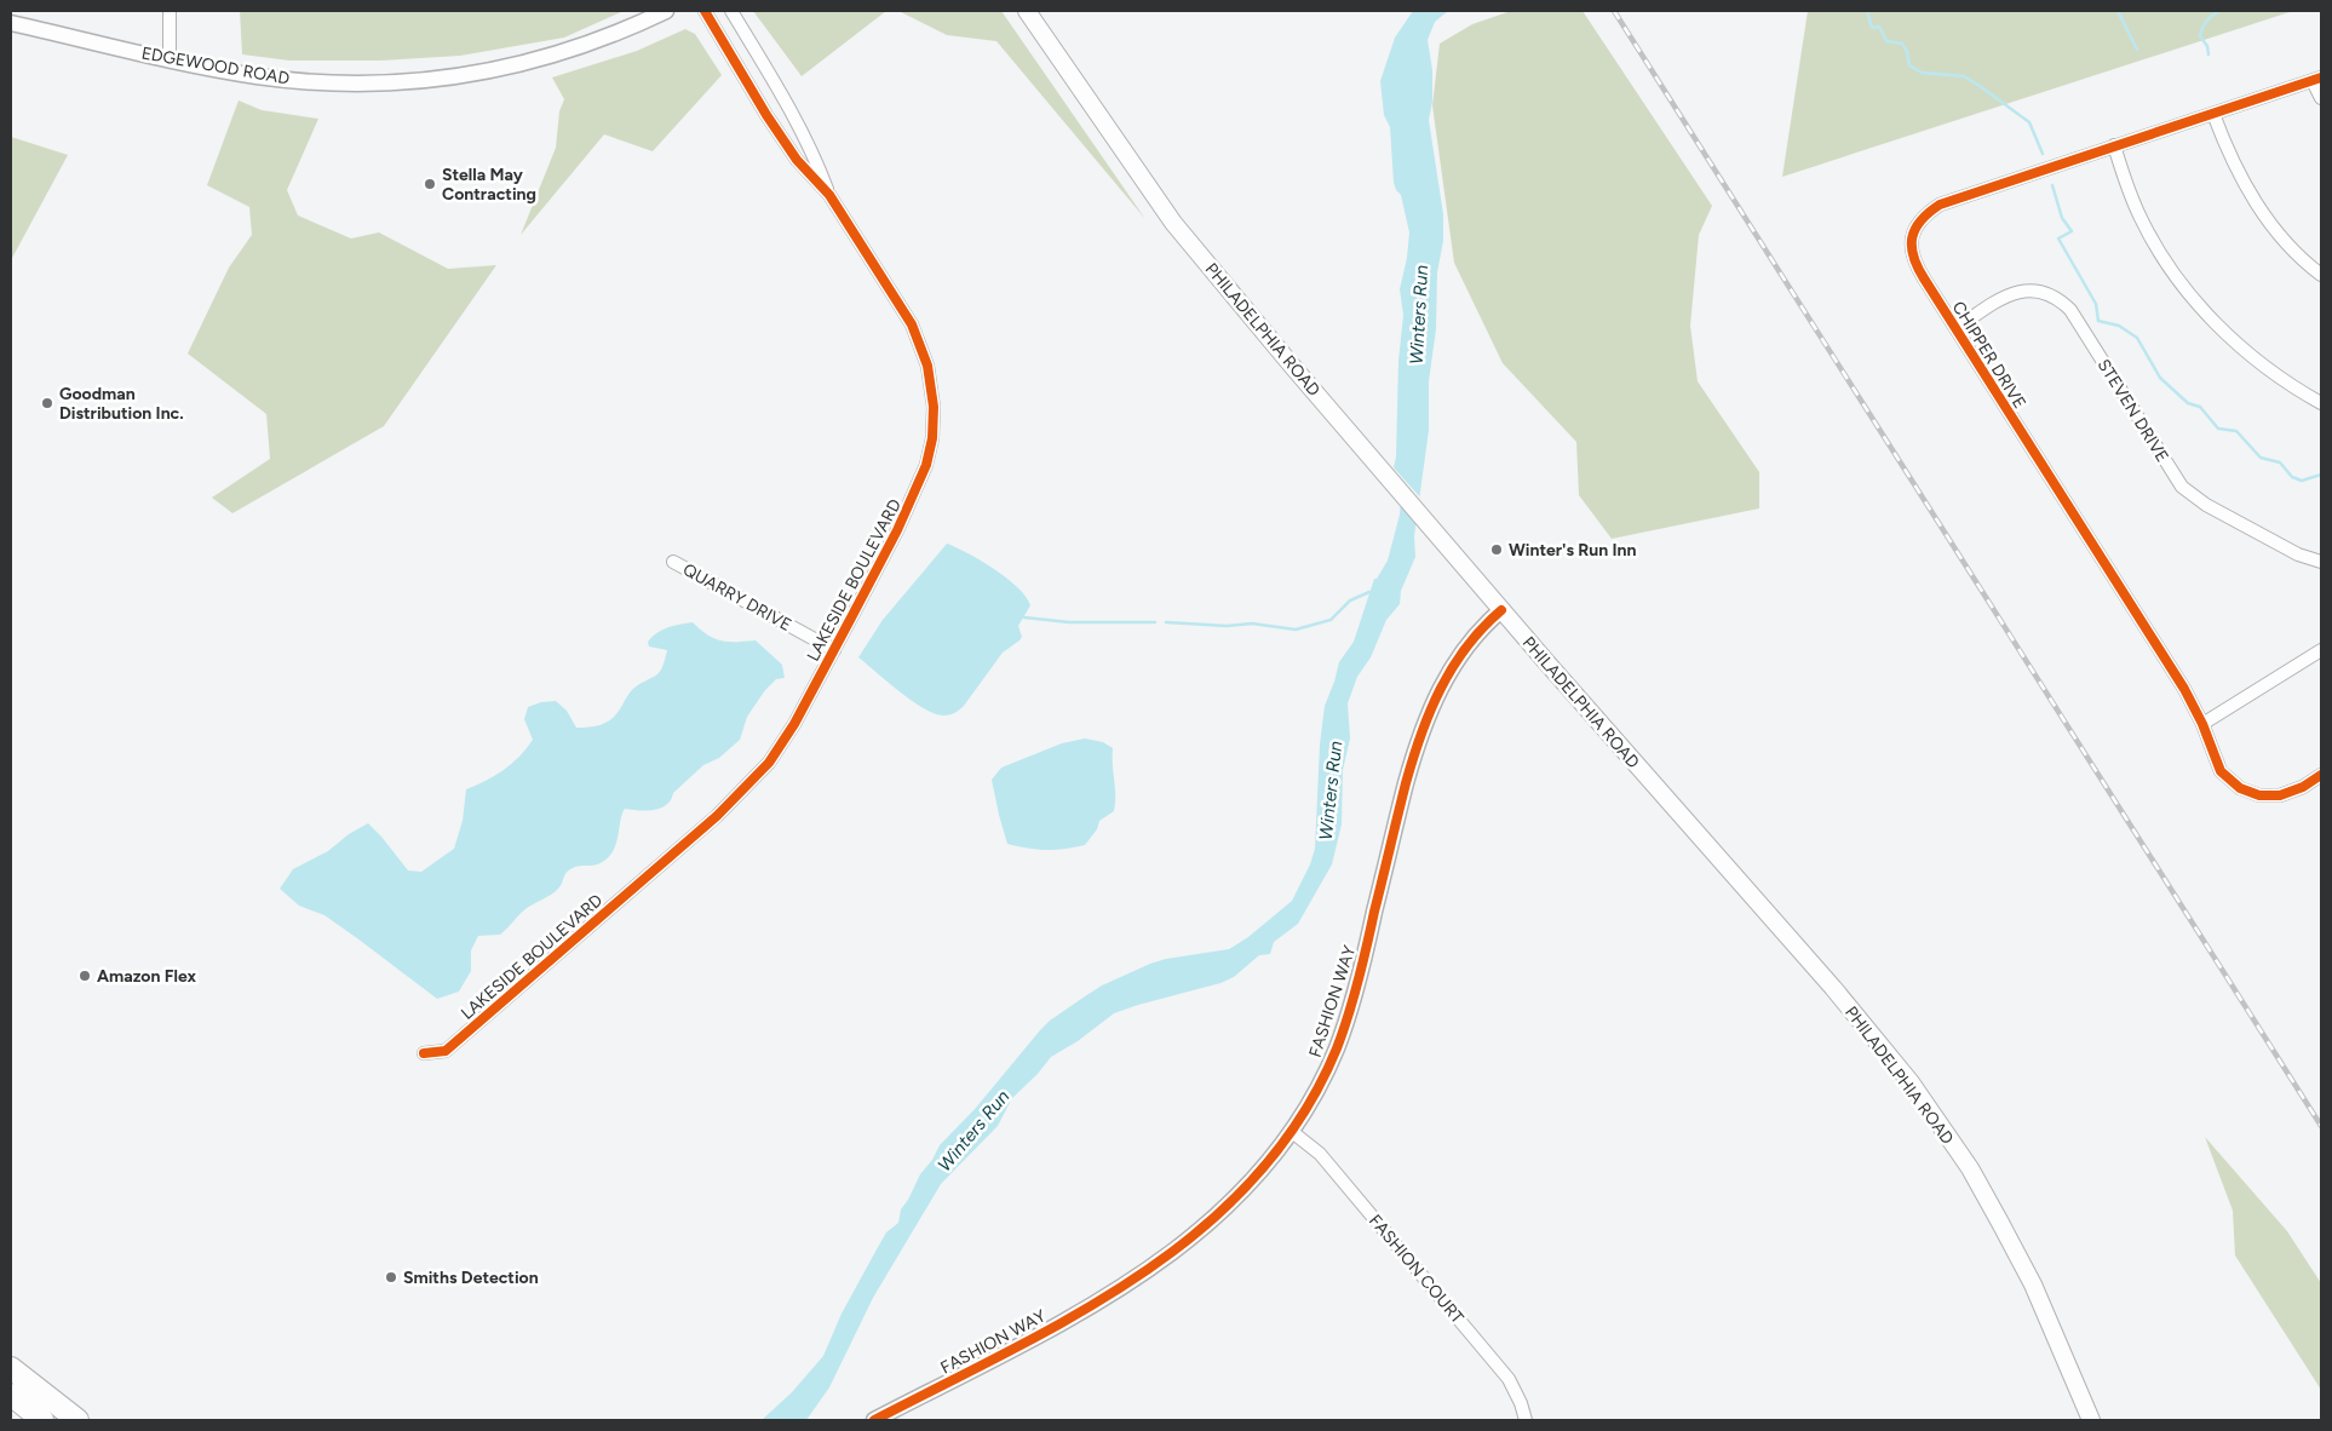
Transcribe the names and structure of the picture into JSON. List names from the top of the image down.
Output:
{
  "streets": {
    "main road": ["PHILADELPHIA ROAD"],
    "street": [
      "EDGEWOOD ROAD",
      "CHIPPER DRIVE",
      "STEVEN DRIVE",
      "LAKESIDE BOULEVARD",
      "QUARRY DRIVE",
      "FASHION WAY",
      "FASHION COURT"
    ]
  },
  "crossings": [
    ["PHILADELPHIA ROAD", "FASHION WAY"],
    ["CHIPPER DRIVE", "STEVEN DRIVE"],
    ["LAKESIDE BOULEVARD", "QUARRY DRIVE"],
    ["FASHION WAY", "FASHION COURT"]
  ],
  "water": ["Winters Run"],
  "places": [
    "Stella May Contracting",
    "Goodman Distribution Inc.",
    "Winter's Run Inn",
    "Amazon Flex",
    "Smiths Detection"
  ]
}
